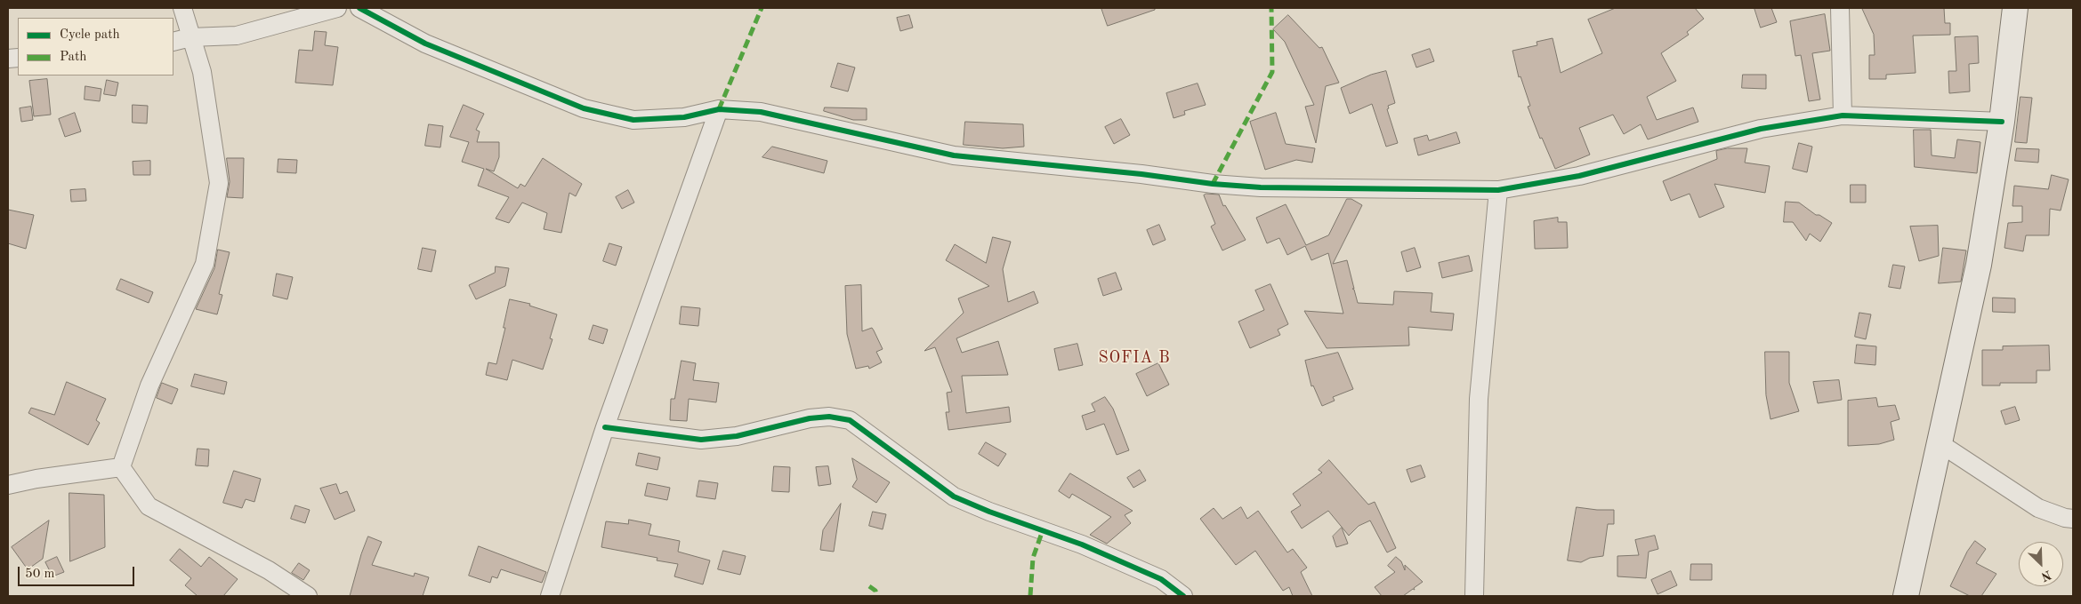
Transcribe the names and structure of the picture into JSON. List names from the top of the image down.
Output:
{
  "districts": ["SOFIA B"],
  "legend": ["Cycle path", "Path"],
  "scale_bar": "50 m",
  "north": "bottom right"
}
